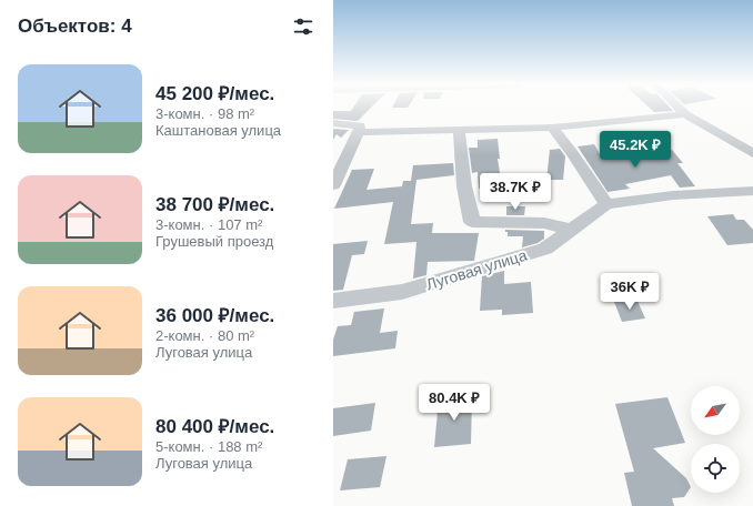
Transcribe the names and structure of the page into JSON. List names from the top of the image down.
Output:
{
  "streets": {
    "street": ["Луговая улица"]
  },
  "north": "bottom left",
  "page": {
    "heading": "Объектов: 4",
    "list": [
      {
        "name": "45 200 ₽/мес.",
        "note": "3-комн. · 98 m² · Каштановая улица"
      },
      {
        "name": "38 700 ₽/мес.",
        "note": "3-комн. · 107 m² · Грушевый проезд"
      },
      {
        "name": "36 000 ₽/мес.",
        "note": "2-комн. · 80 m² · Луговая улица"
      },
      {
        "name": "80 400 ₽/мес.",
        "note": "5-комн. · 188 m² · Луговая улица"
      }
    ],
    "price": [
      "45.2K ₽",
      "38.7K ₽",
      "36K ₽",
      "80.4K ₽"
    ]
  }
}
